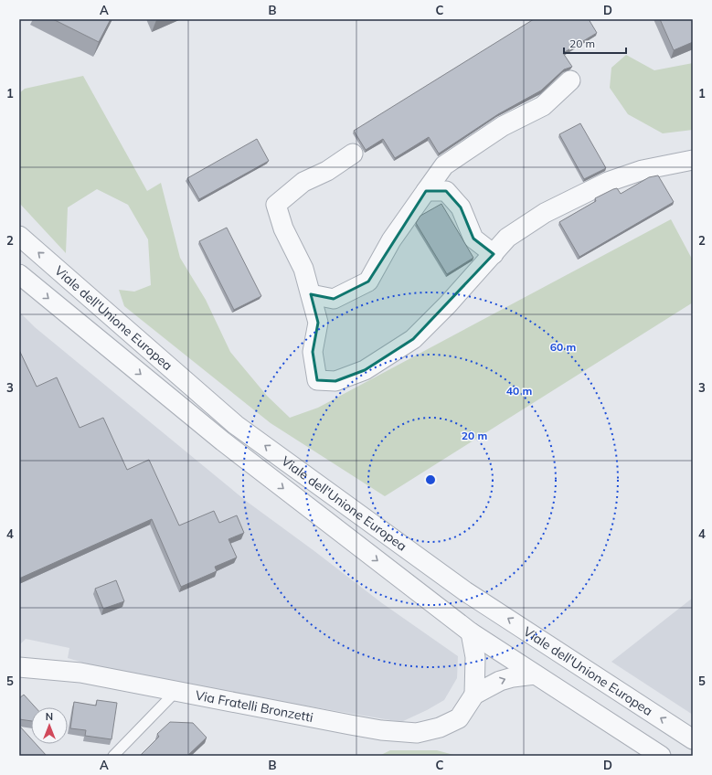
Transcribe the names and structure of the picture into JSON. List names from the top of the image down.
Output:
{
  "streets": {
    "street": ["Viale dell'Unione Europea", "Via Fratelli Bronzetti"]
  },
  "crossings": [
    ["Viale dell'Unione Europea", "Via Fratelli Bronzetti"]
  ],
  "scale_bar": "20 m",
  "north": "top",
  "grid": {
    "columns": [
      "A",
      "B",
      "C",
      "D"
    ],
    "rows": [
      "1",
      "2",
      "3",
      "4",
      "5"
    ]
  },
  "rings": ["60 m", "40 m", "20 m"]
}
